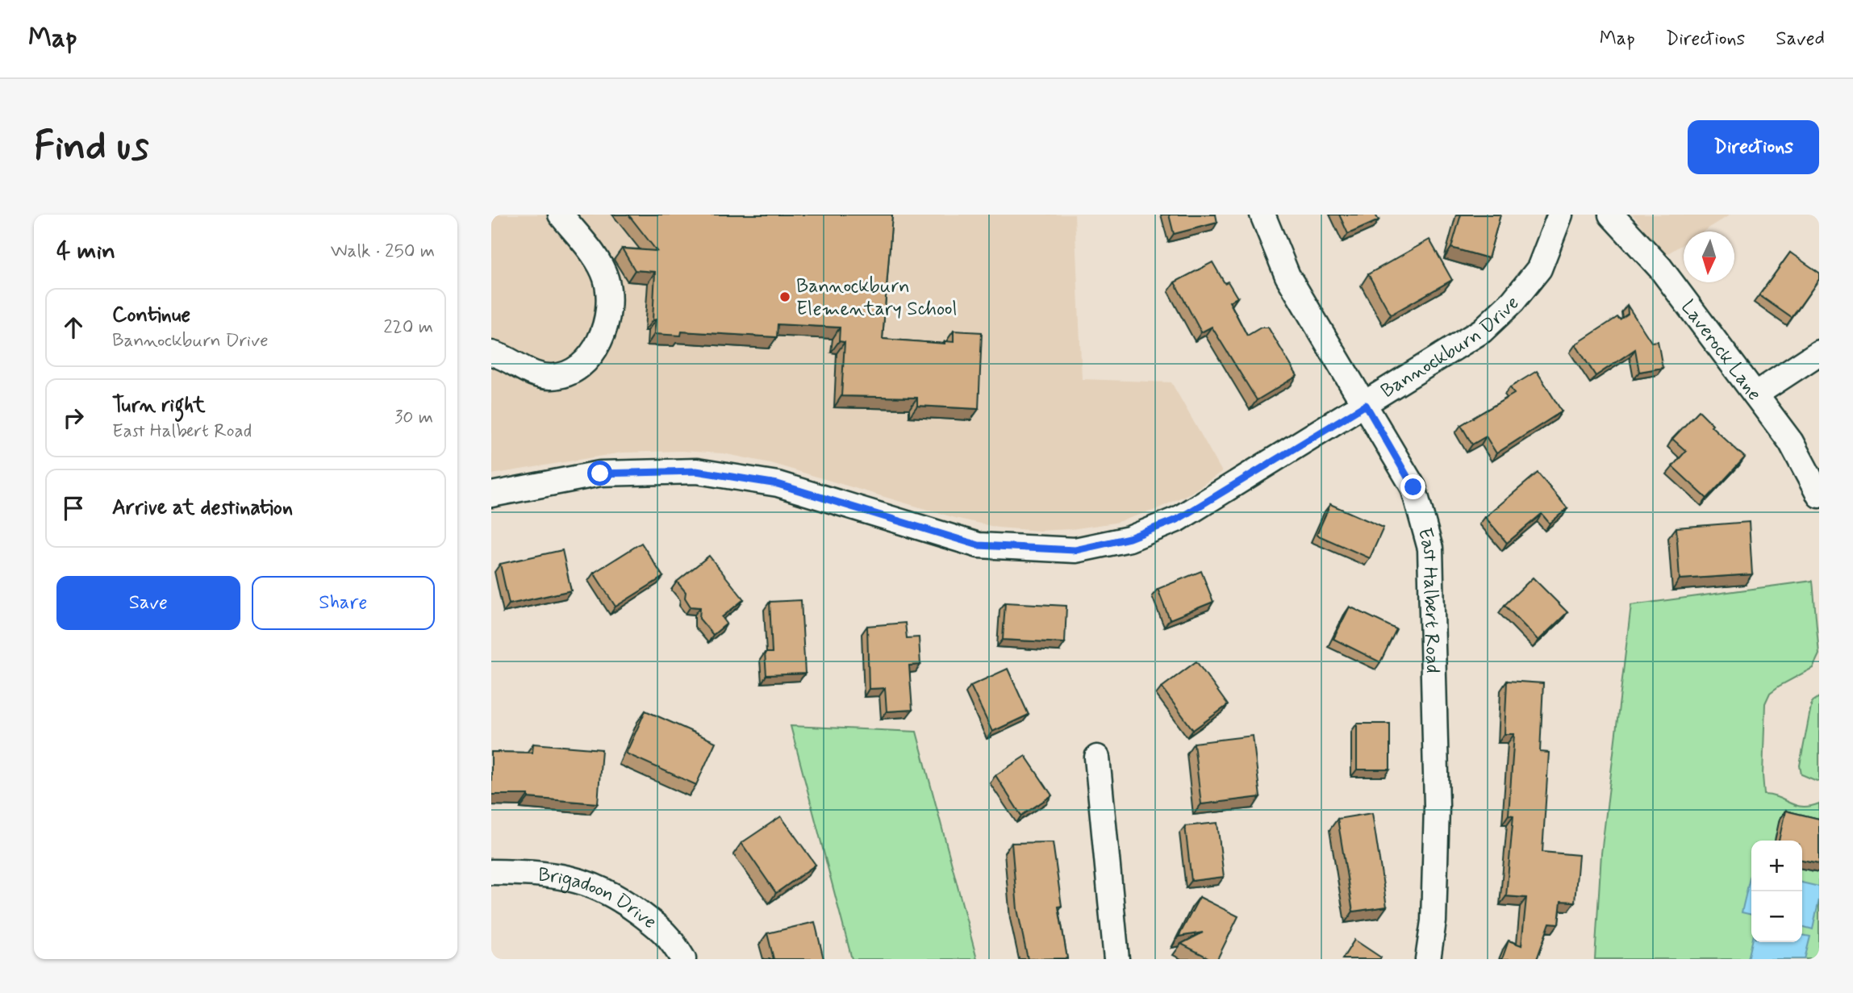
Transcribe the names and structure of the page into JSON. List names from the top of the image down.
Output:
{
  "streets": {
    "street": [
      "Bannockburn Drive",
      "Laverock Lane",
      "East Halbert Road",
      "Brigadoon Drive"
    ]
  },
  "crossings": [
    ["Bannockburn Drive", "East Halbert Road"]
  ],
  "places": ["Bannockburn Elementary School"],
  "north": "bottom",
  "page": {
    "header": "Map",
    "nav": ["Map", "Directions", "Saved"],
    "buttons": [
      "Directions",
      ["Save", "Share"]
    ],
    "title": "Find us",
    "heading": ["4 min", "Walk · 250 m"],
    "list": [
      ["Continue", "Bannockburn Drive", "220 m"],
      ["Turn right", "East Halbert Road", "30 m"],
      "Arrive at destination"
    ],
    "map_buttons": ["+", "−"]
  }
}
